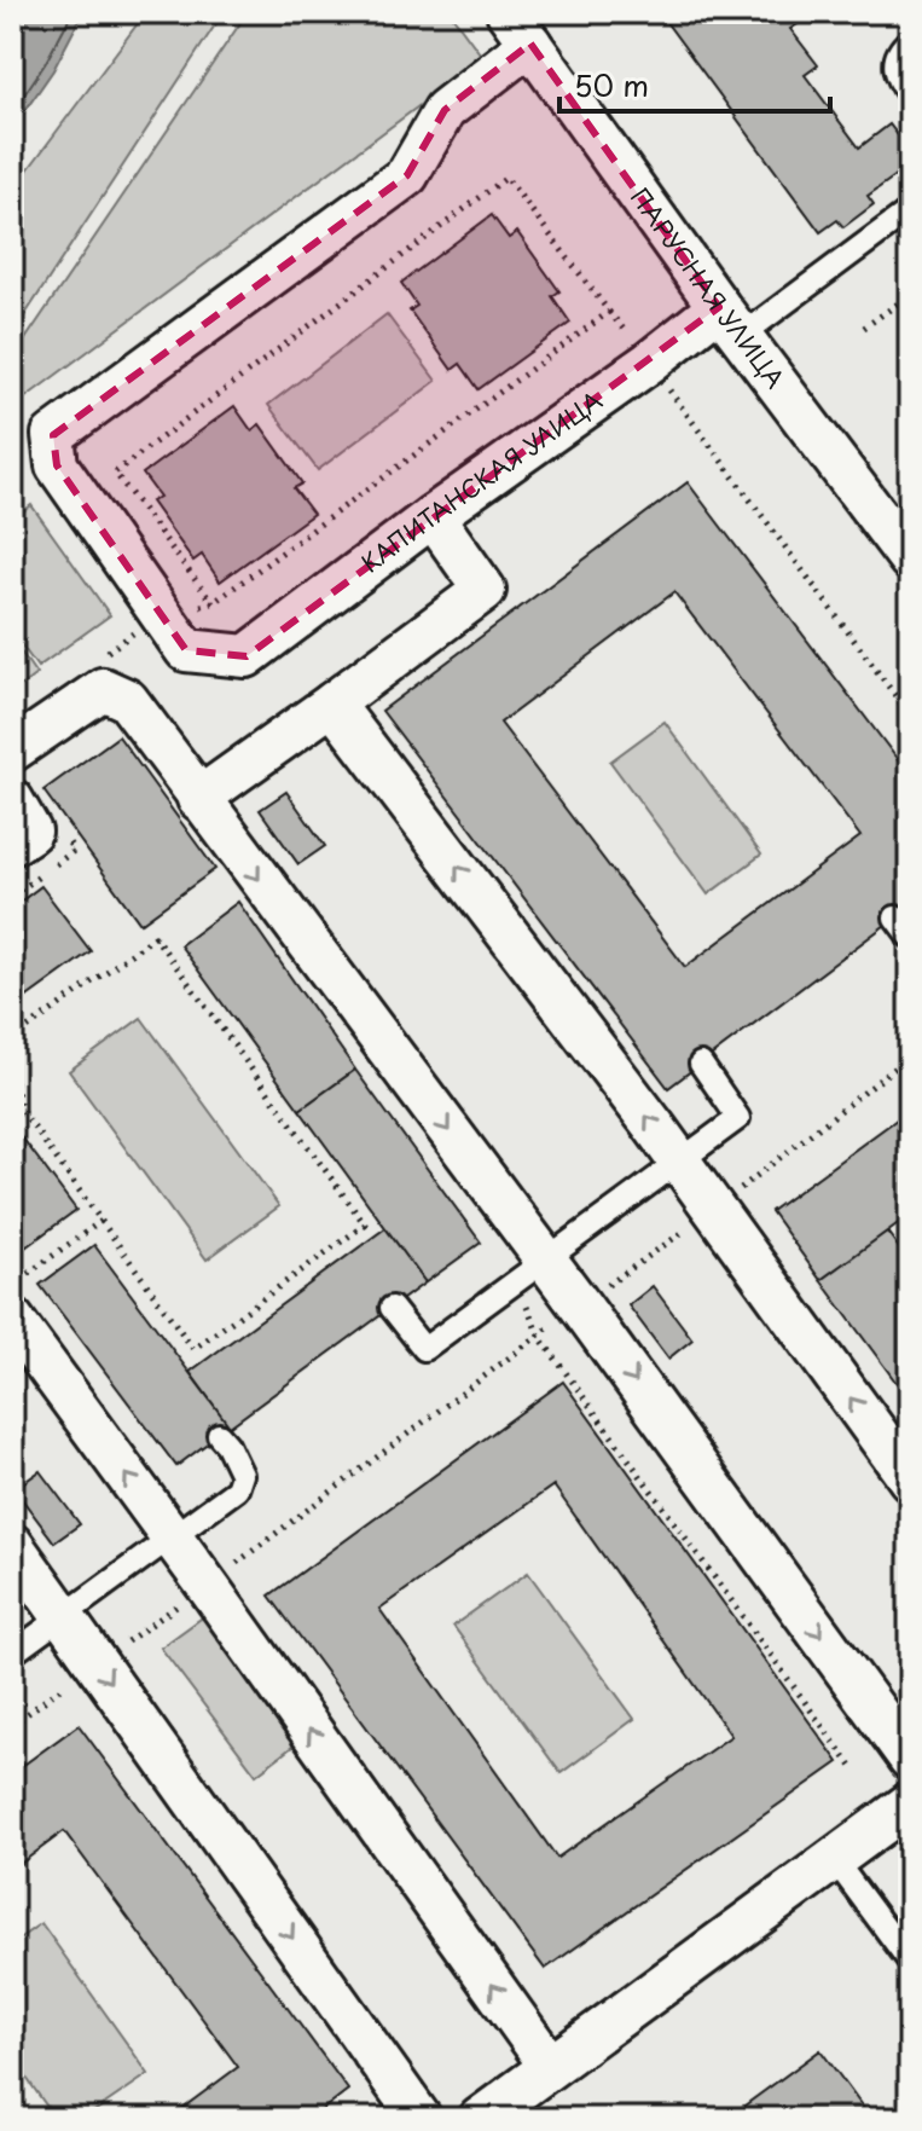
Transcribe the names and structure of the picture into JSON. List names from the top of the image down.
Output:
{
  "streets": {
    "street": ["ПАРУСНАЯ УЛИЦА", "КАПИТАНСКАЯ УЛИЦА"]
  },
  "crossings": [
    ["ПАРУСНАЯ УЛИЦА", "КАПИТАНСКАЯ УЛИЦА"]
  ],
  "scale_bar": "50 m"
}
